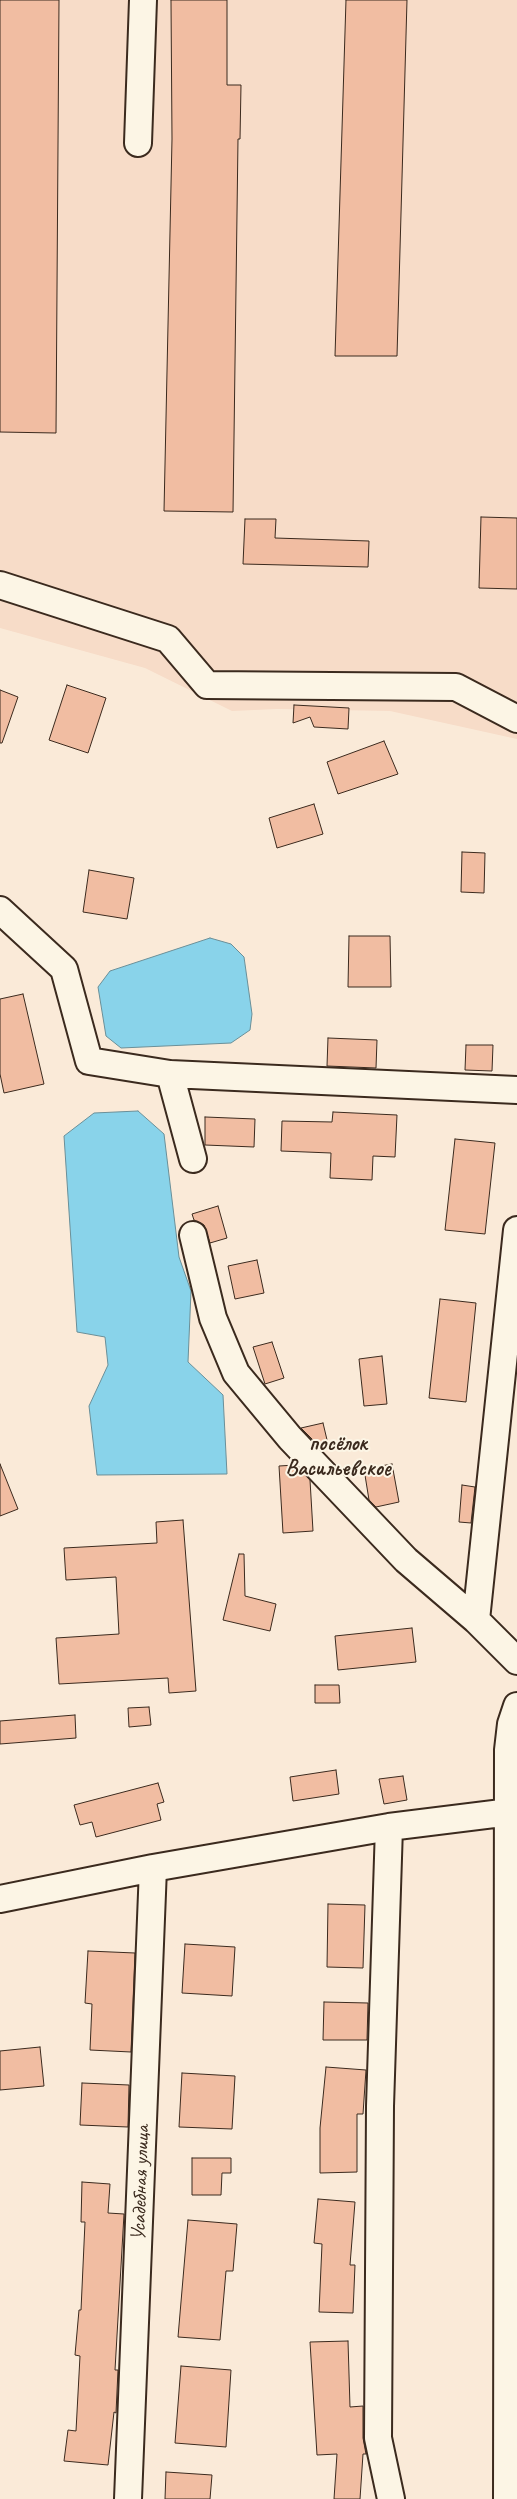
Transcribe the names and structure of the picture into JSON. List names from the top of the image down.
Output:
{
  "streets": {
    "street": ["Усадебная улица"]
  },
  "districts": ["посёлок Васильевское"]
}
